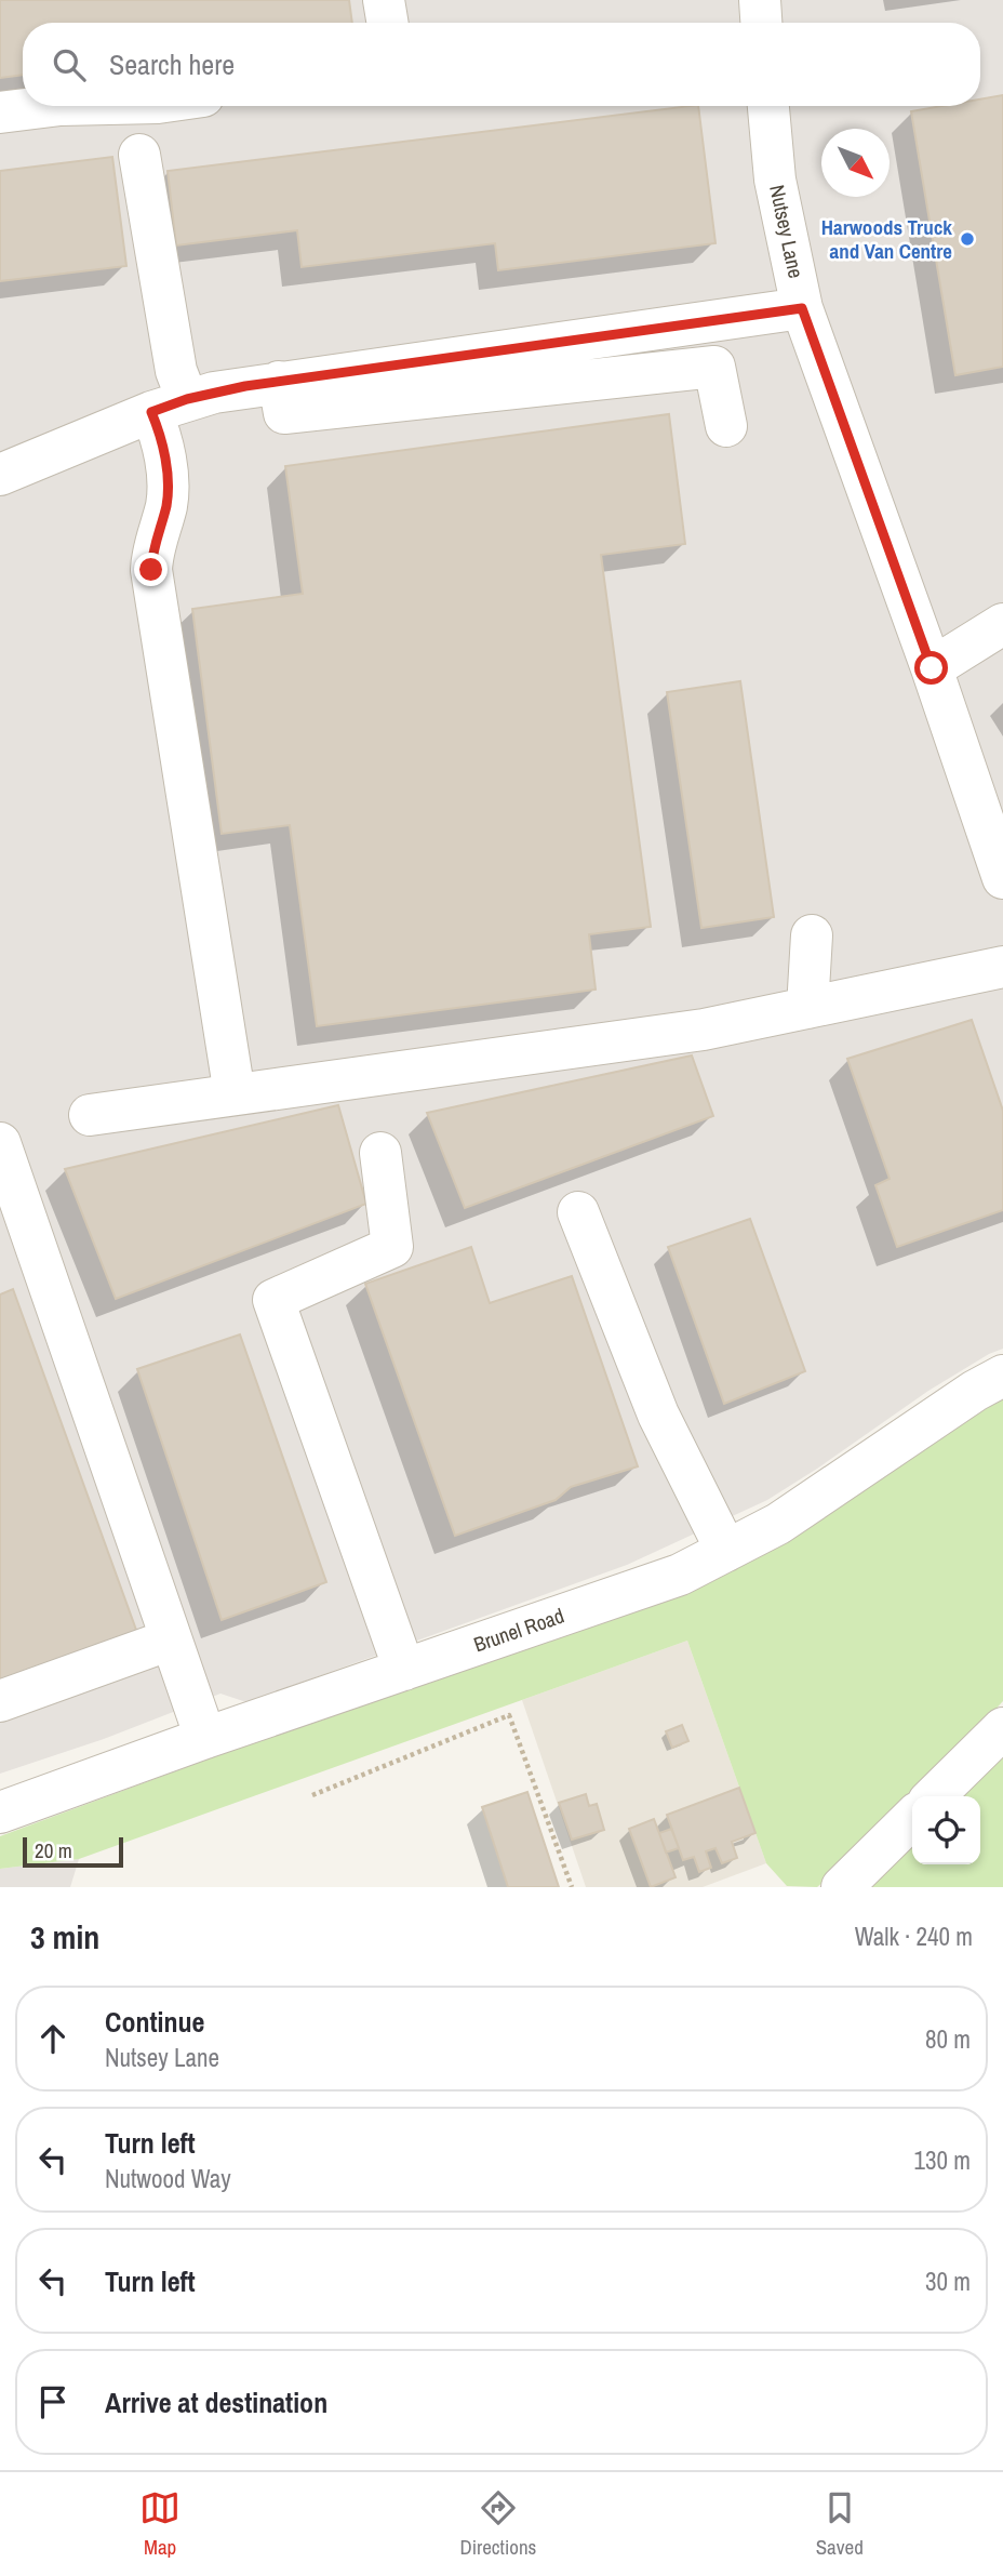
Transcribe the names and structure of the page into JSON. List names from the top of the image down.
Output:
{
  "streets": {
    "lane": ["Nutsey Lane", "Brunel Road"]
  },
  "places": ["Harwoods Truck and Van Centre"],
  "scale_bar": "20 m",
  "north": "bottom right",
  "page": {
    "search": "Search here",
    "scale": "20 m",
    "heading": ["3 min", "Walk · 240 m"],
    "list": [
      ["Continue", "Nutsey Lane", "80 m"],
      ["Turn left", "Nutwood Way", "130 m"],
      ["Turn left", "30 m"],
      "Arrive at destination"
    ],
    "nav": ["Map", "Directions", "Saved"]
  }
}
